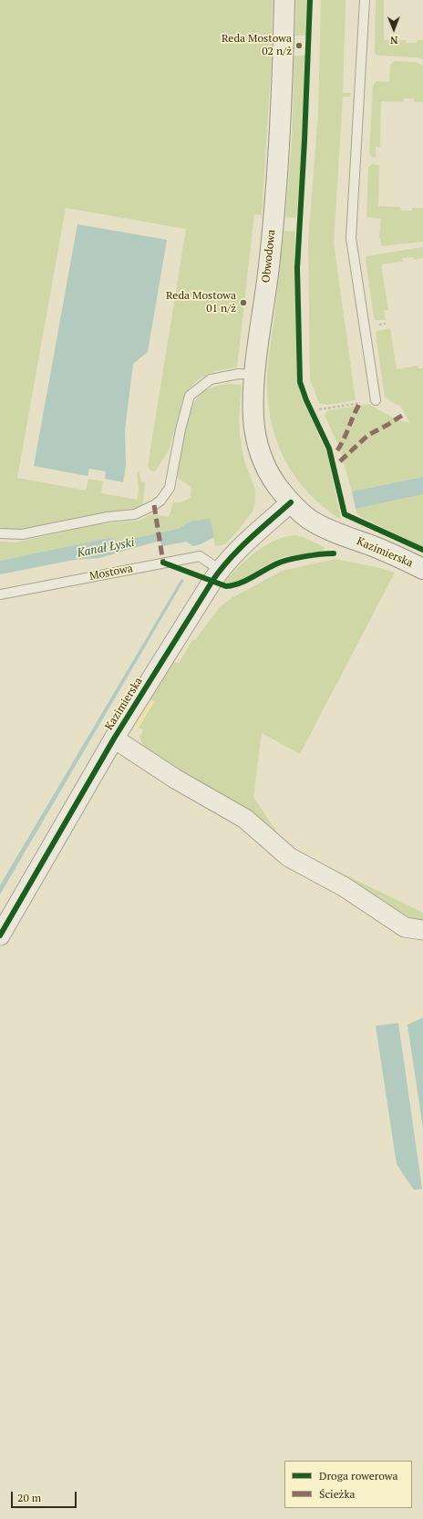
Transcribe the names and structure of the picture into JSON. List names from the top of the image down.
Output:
{
  "streets": {
    "main road": ["Obwodowa", "Kazimierska"],
    "lane": ["Mostowa"]
  },
  "crossings": [
    ["Obwodowa", "Kazimierska"],
    ["Kazimierska", "Mostowa"]
  ],
  "water": ["Kanał Łyski"],
  "places": ["Reda Mostowa 02 n/ż", "Reda Mostowa 01 n/ż"],
  "legend": ["Droga rowerowa", "Ścieżka"],
  "scale_bar": "20 m",
  "north": "bottom"
}
